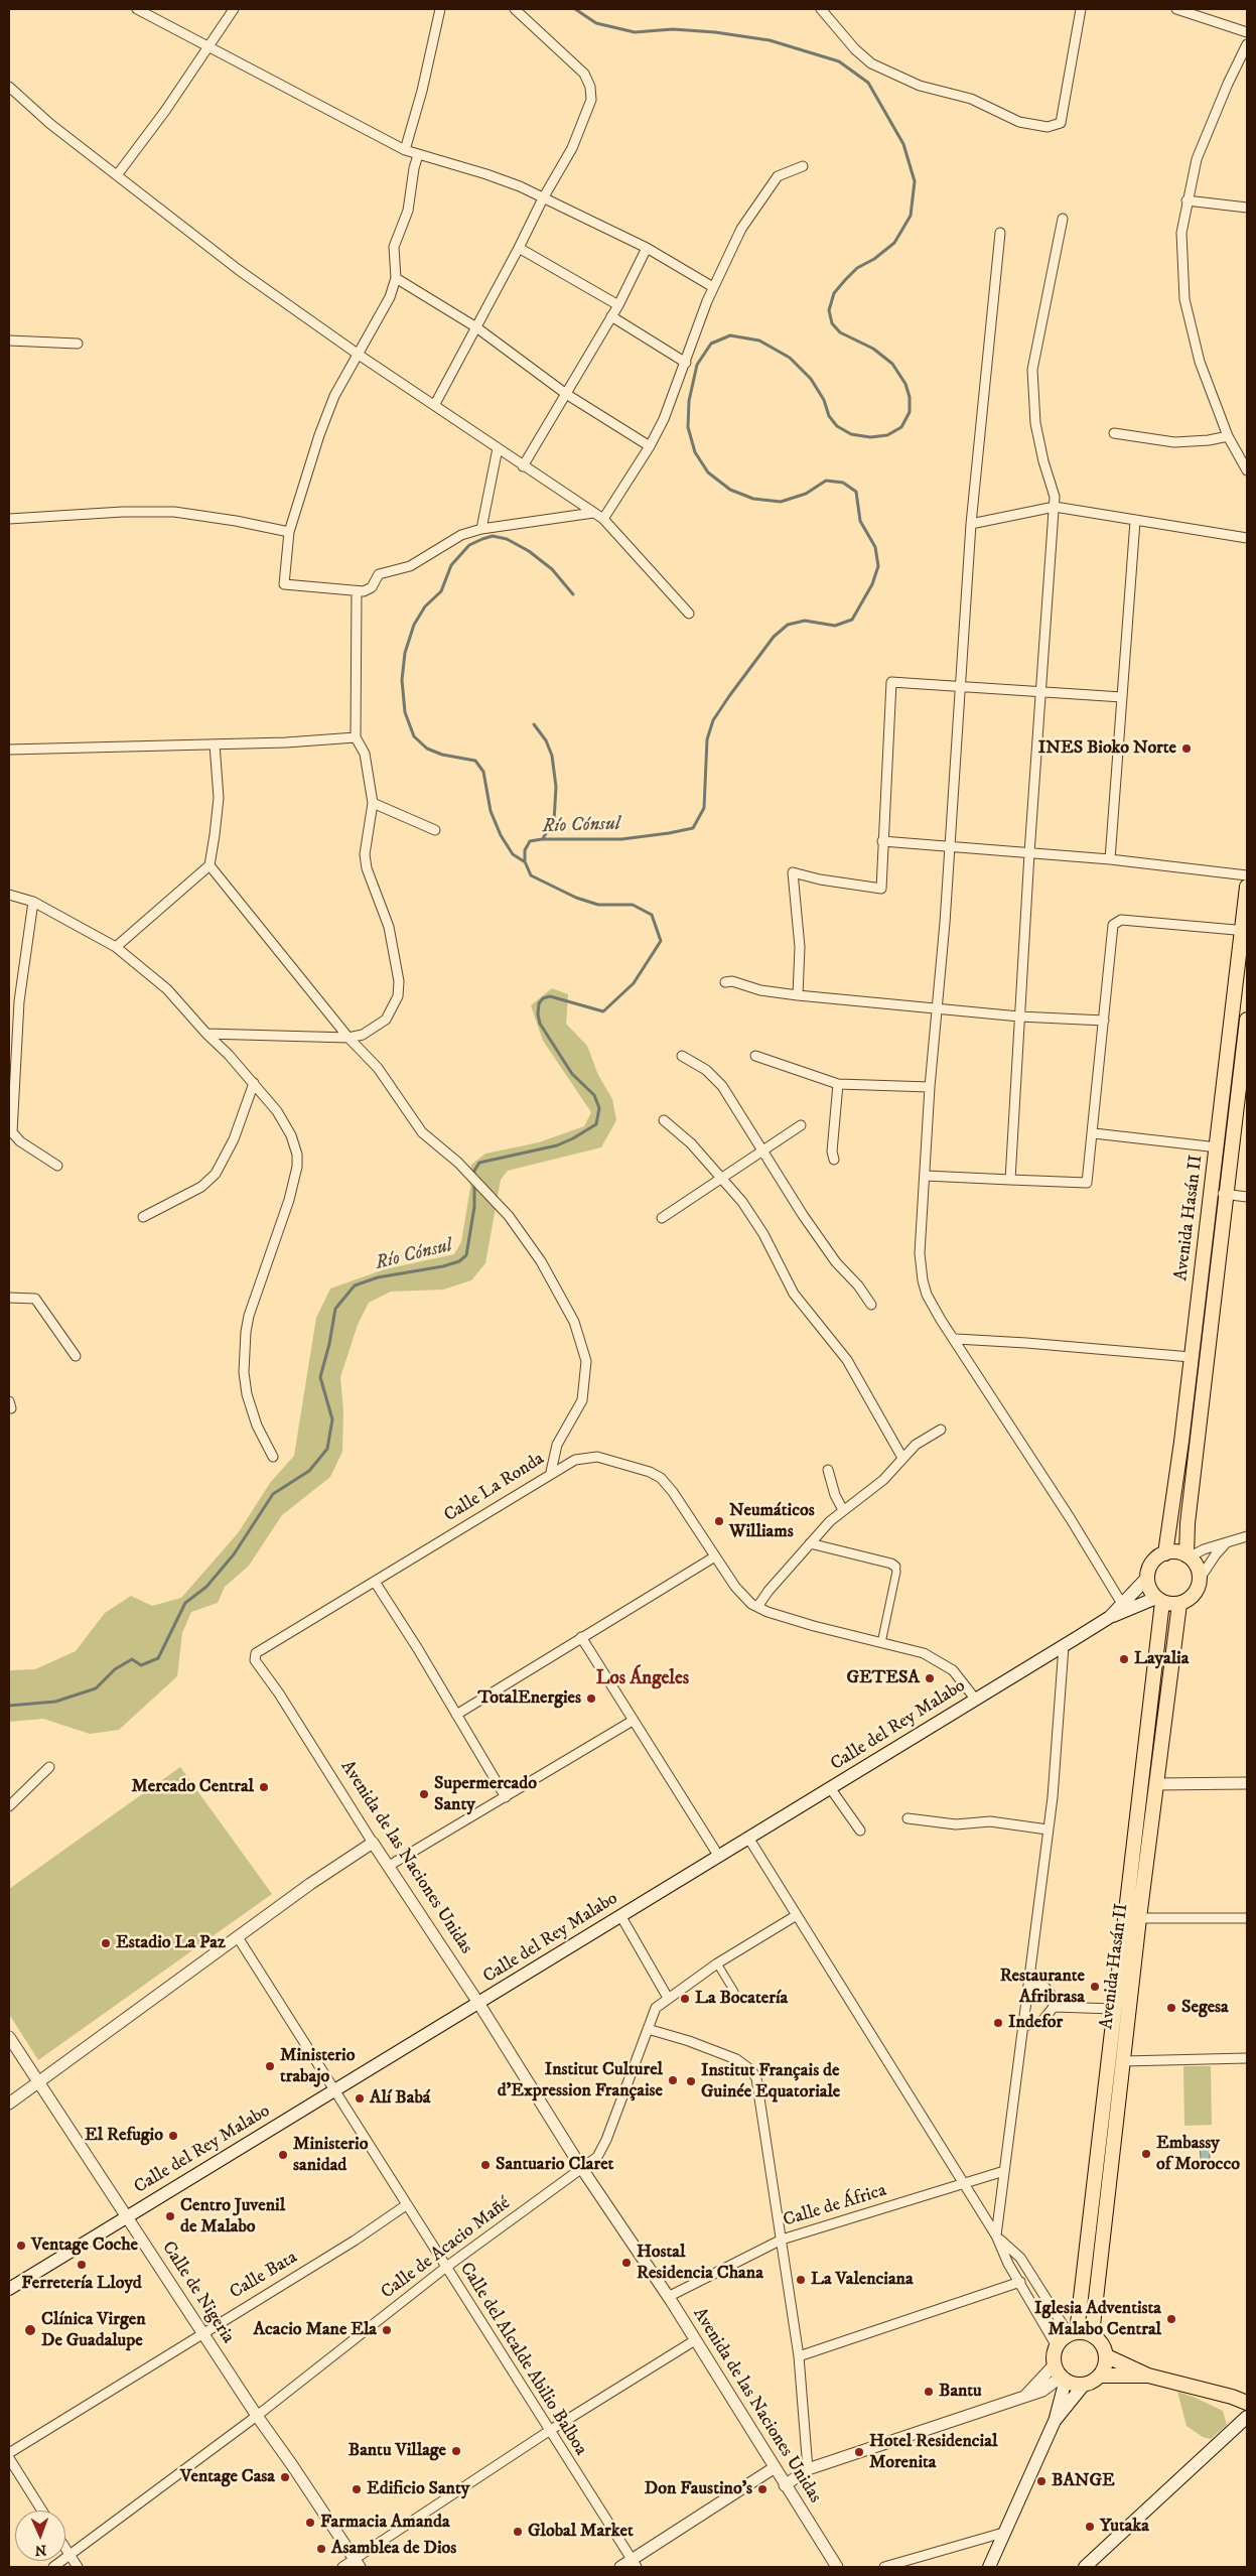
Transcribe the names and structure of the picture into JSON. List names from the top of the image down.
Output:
{
  "streets": {
    "main road": ["Avenida Hasán II", "Calle del Rey Malabo"],
    "street": [
      "Calle La Ronda",
      "Avenida de las Naciones Unidas",
      "Calle de África",
      "Calle de Acacio Mañé",
      "Calle Bata",
      "Calle de Nigeria",
      "Calle del Alcalde Abilio Balboa"
    ]
  },
  "crossings": [
    ["Avenida Hasán II", "Calle del Rey Malabo"],
    ["Calle La Ronda", "Avenida de las Naciones Unidas"],
    ["Calle del Rey Malabo", "Avenida de las Naciones Unidas"],
    ["Calle del Rey Malabo", "Calle de Nigeria"],
    ["Calle del Rey Malabo", "Calle del Alcalde Abilio Balboa"],
    ["Avenida de las Naciones Unidas", "Calle de África"],
    ["Avenida de las Naciones Unidas", "Calle de Acacio Mañé"],
    ["Calle de Acacio Mañé", "Calle de Nigeria"],
    ["Calle de Acacio Mañé", "Calle del Alcalde Abilio Balboa"],
    ["Calle Bata", "Calle de Nigeria"],
    ["Calle Bata", "Calle del Alcalde Abilio Balboa"]
  ],
  "districts": ["Los Ángeles"],
  "water": ["Río Cónsul"],
  "places": [
    "INES Bioko Norte",
    "Neumáticos Williams",
    "Layalia",
    "GETESA",
    "TotalEnergies",
    "Mercado Central",
    "Supermercado Santy",
    "Estadio La Paz",
    "Restaurante Afribrasa",
    "La Bocatería",
    "Segesa",
    "Indefor",
    "Ministerio trabajo",
    "Institut Culturel d'Expression Française",
    "Institut Français de Guinée Equatoriale",
    "Alí Babá",
    "El Refugio",
    "Embassy of Morocco",
    "Ministerio sanidad",
    "Santuario Claret",
    "Centro Juvenil de Malabo",
    "Ventage Coche",
    "Hostal Residencia Chana",
    "Ferretería Lloyd",
    "La Valenciana",
    "Iglesia Adventista Malabo Central",
    "Clínica Virgen De Guadalupe",
    "Acacio Mane Ela",
    "Bantu",
    "Bantu Village",
    "Hotel Residencial Morenita",
    "Ventage Casa",
    "BANGE",
    "Edificio Santy",
    "Don Faustino's",
    "Farmacia Amanda",
    "Yutaka",
    "Global Market",
    "Asamblea de Dios"
  ],
  "north": "bottom"
}
